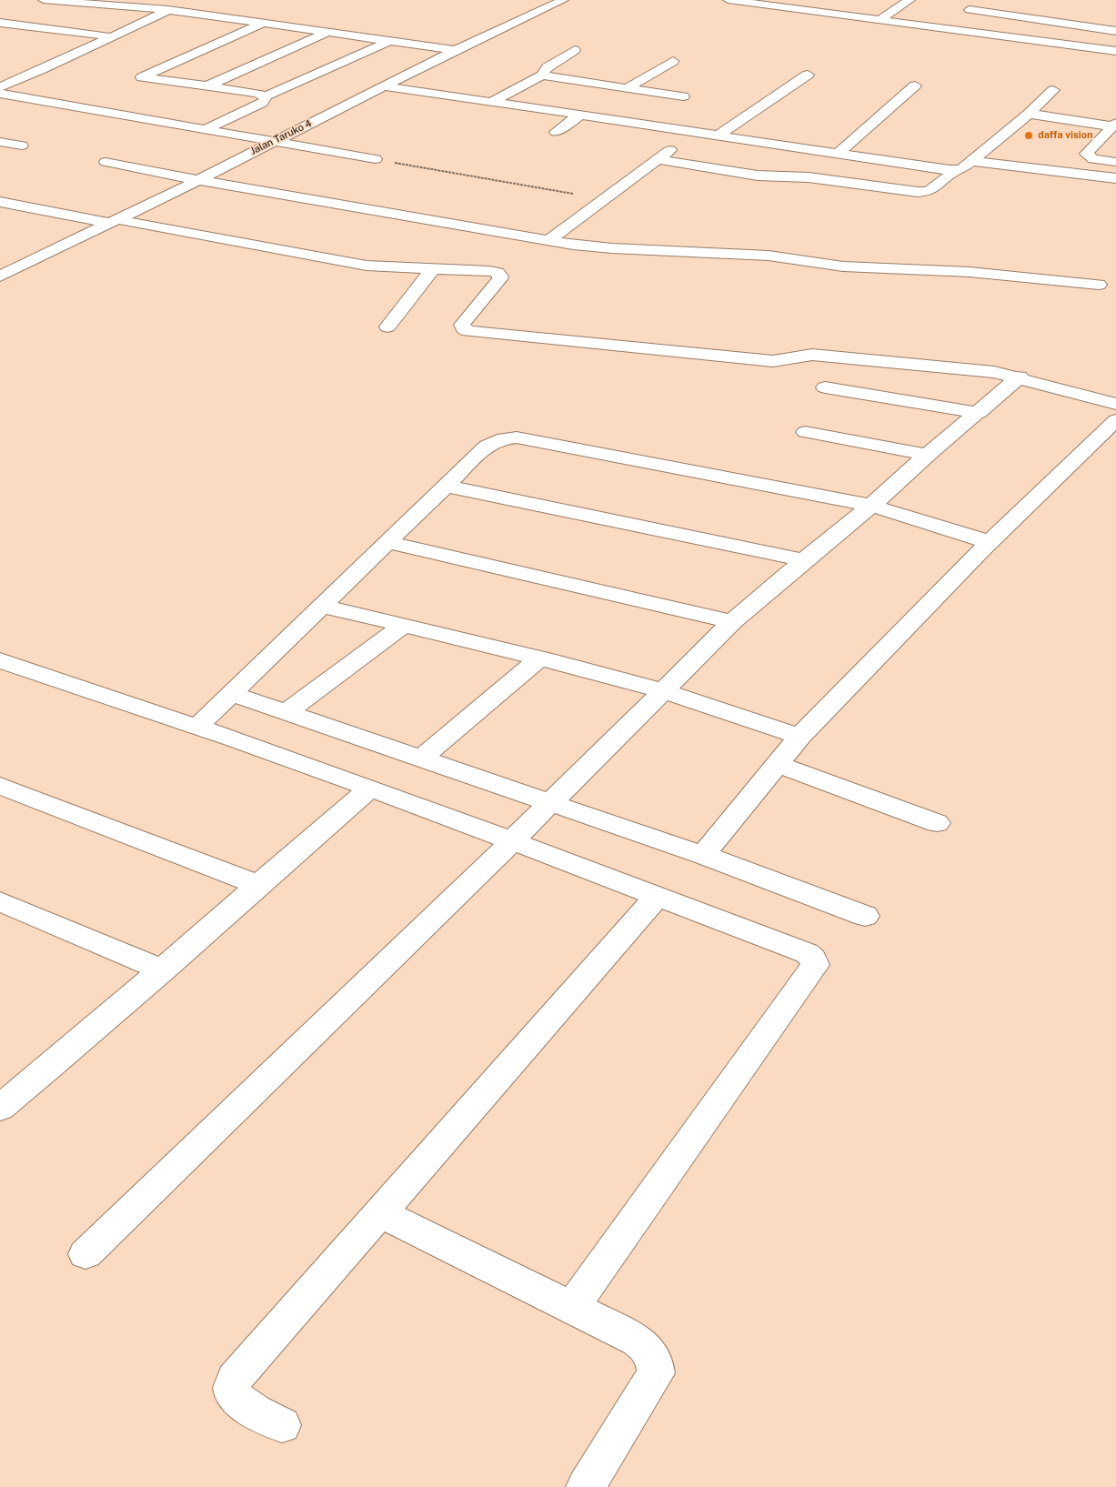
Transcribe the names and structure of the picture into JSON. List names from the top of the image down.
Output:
{
  "streets": {
    "street": ["Jalan Taruko 4"]
  },
  "places": ["daffa vision"]
}
